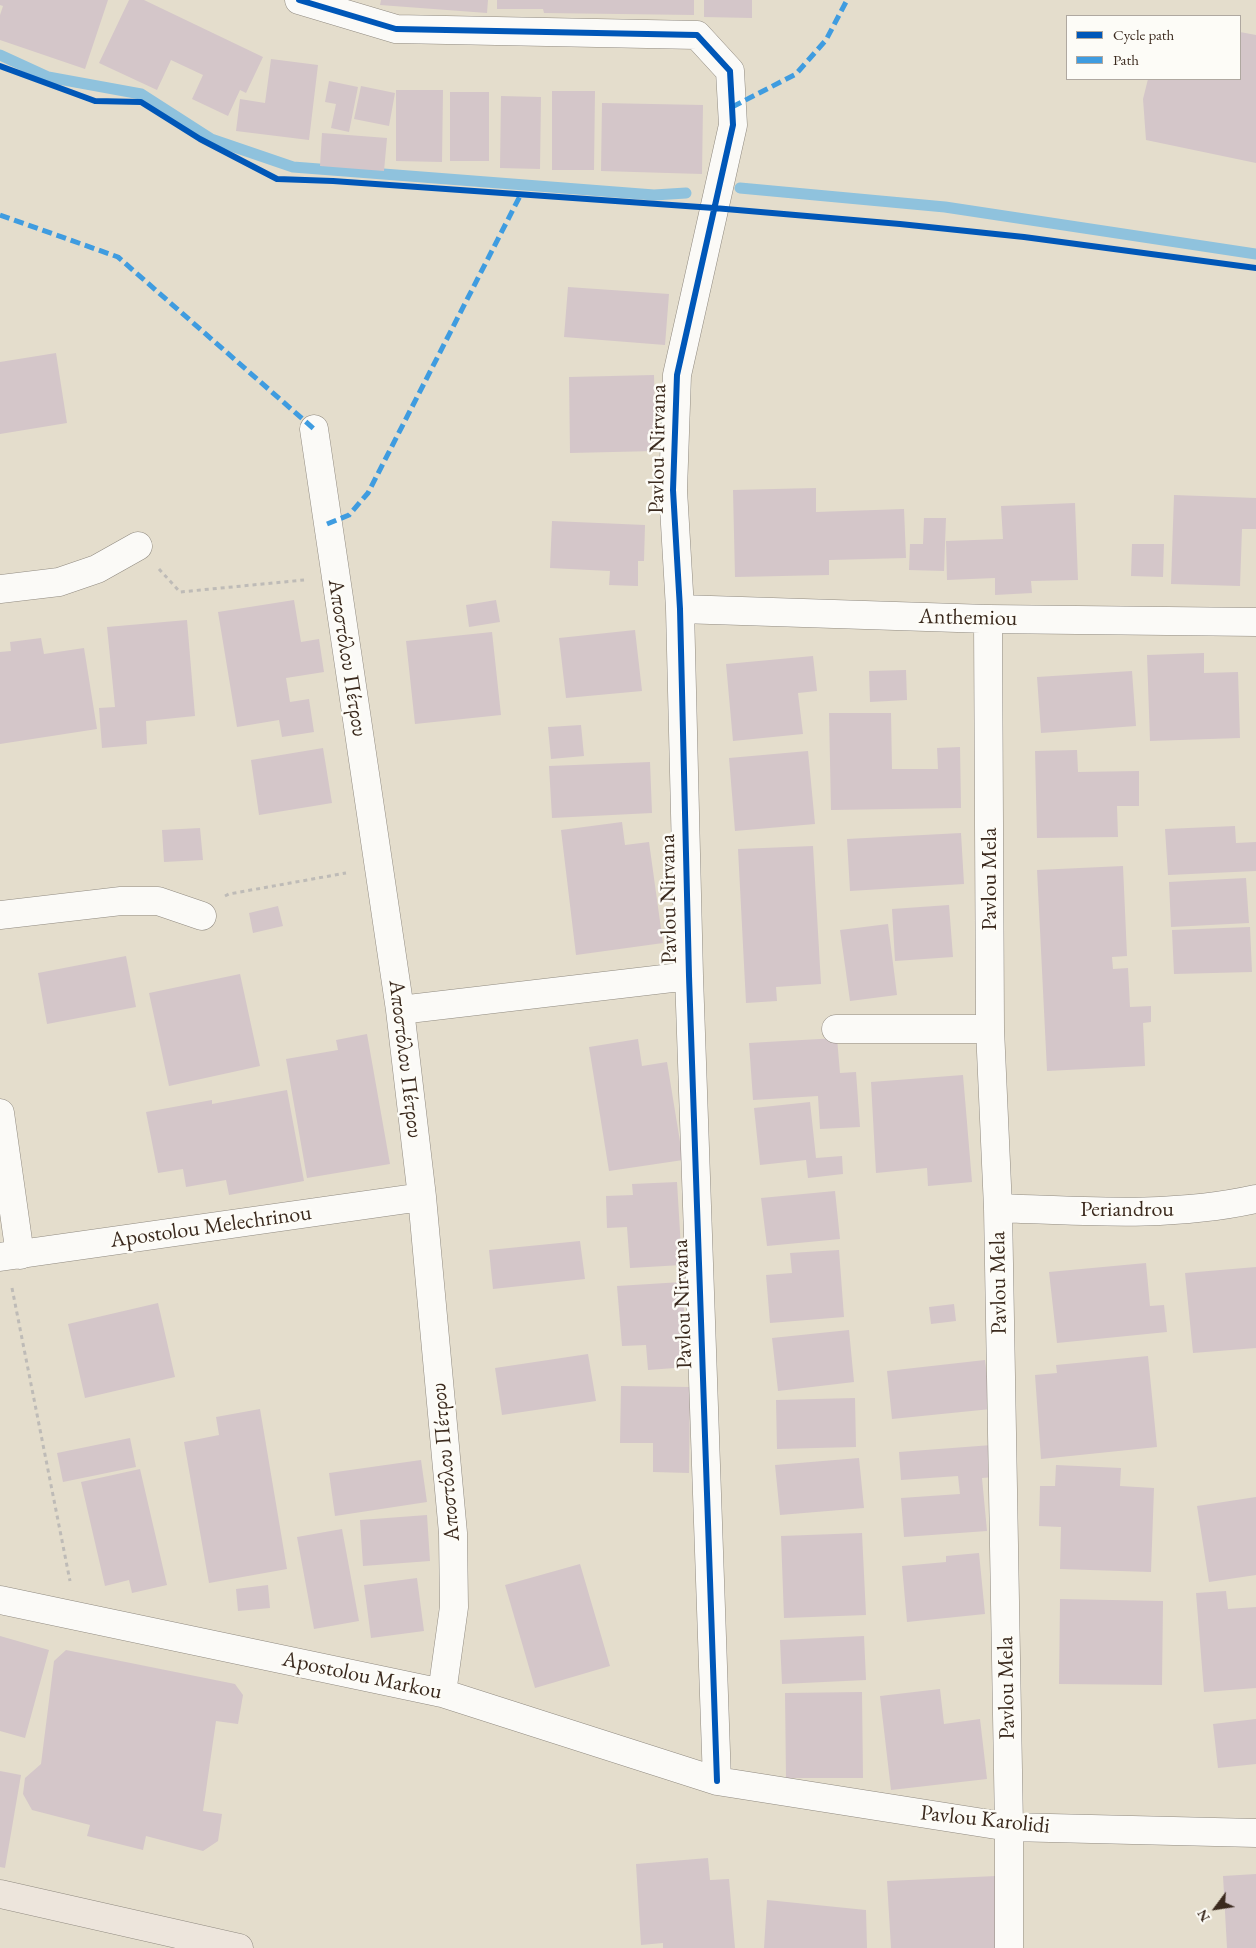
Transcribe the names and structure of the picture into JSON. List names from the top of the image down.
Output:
{
  "streets": {
    "street": [
      "Pavlou Nirvana",
      "Anthemiou",
      "Αποστόλου Πέτρου",
      "Pavlou Mela",
      "Periandrou",
      "Apostolou Melechrinou",
      "Apostolou Markou",
      "Pavlou Karolidi"
    ]
  },
  "crossings": [
    ["Pavlou Nirvana", "Anthemiou"],
    ["Pavlou Nirvana", "Apostolou Markou"],
    ["Pavlou Nirvana", "Pavlou Karolidi"],
    ["Anthemiou", "Pavlou Mela"],
    ["Αποστόλου Πέτρου", "Apostolou Melechrinou"],
    ["Αποστόλου Πέτρου", "Apostolou Markou"],
    ["Pavlou Mela", "Periandrou"],
    ["Pavlou Mela", "Pavlou Karolidi"],
    ["Apostolou Markou", "Pavlou Karolidi"]
  ],
  "legend": ["Cycle path", "Path"],
  "north": "bottom left"
}
